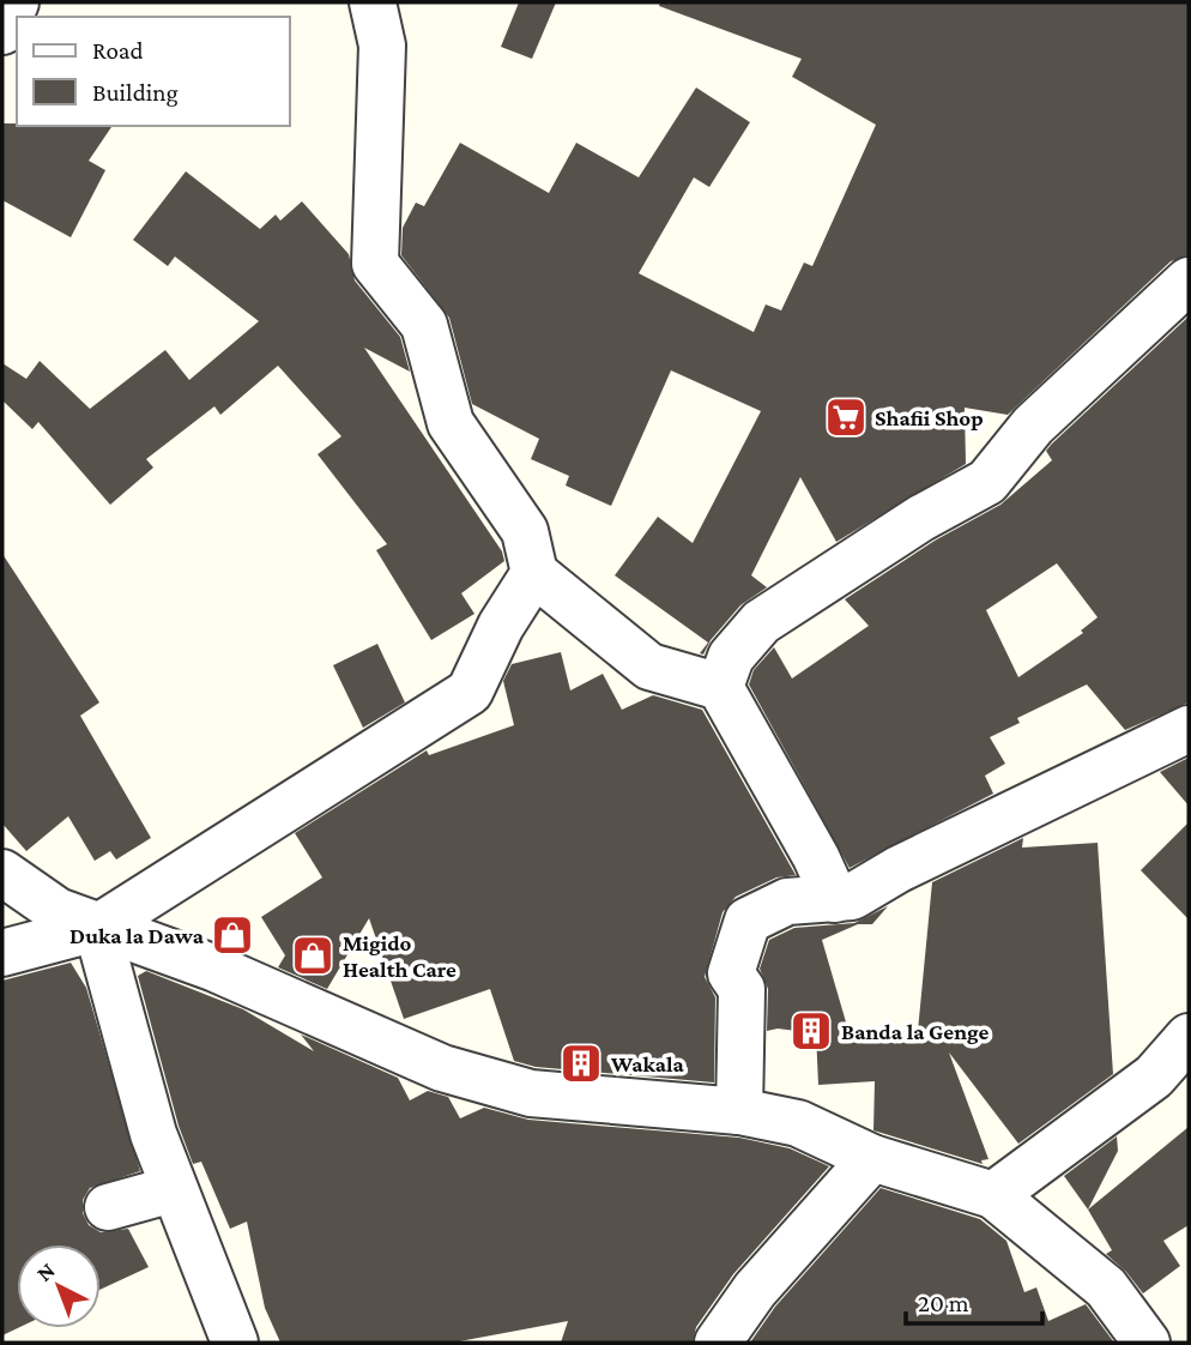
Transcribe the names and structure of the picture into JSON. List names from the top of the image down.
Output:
{
  "places": {
    "supermarket": ["Shafii Shop"],
    "shop": ["Duka la Dawa", "Migido Health Care"],
    "building": ["Banda la Genge", "Wakala"]
  },
  "legend": ["Road", "Building"],
  "scale_bar": "20 m",
  "north": "top left"
}
